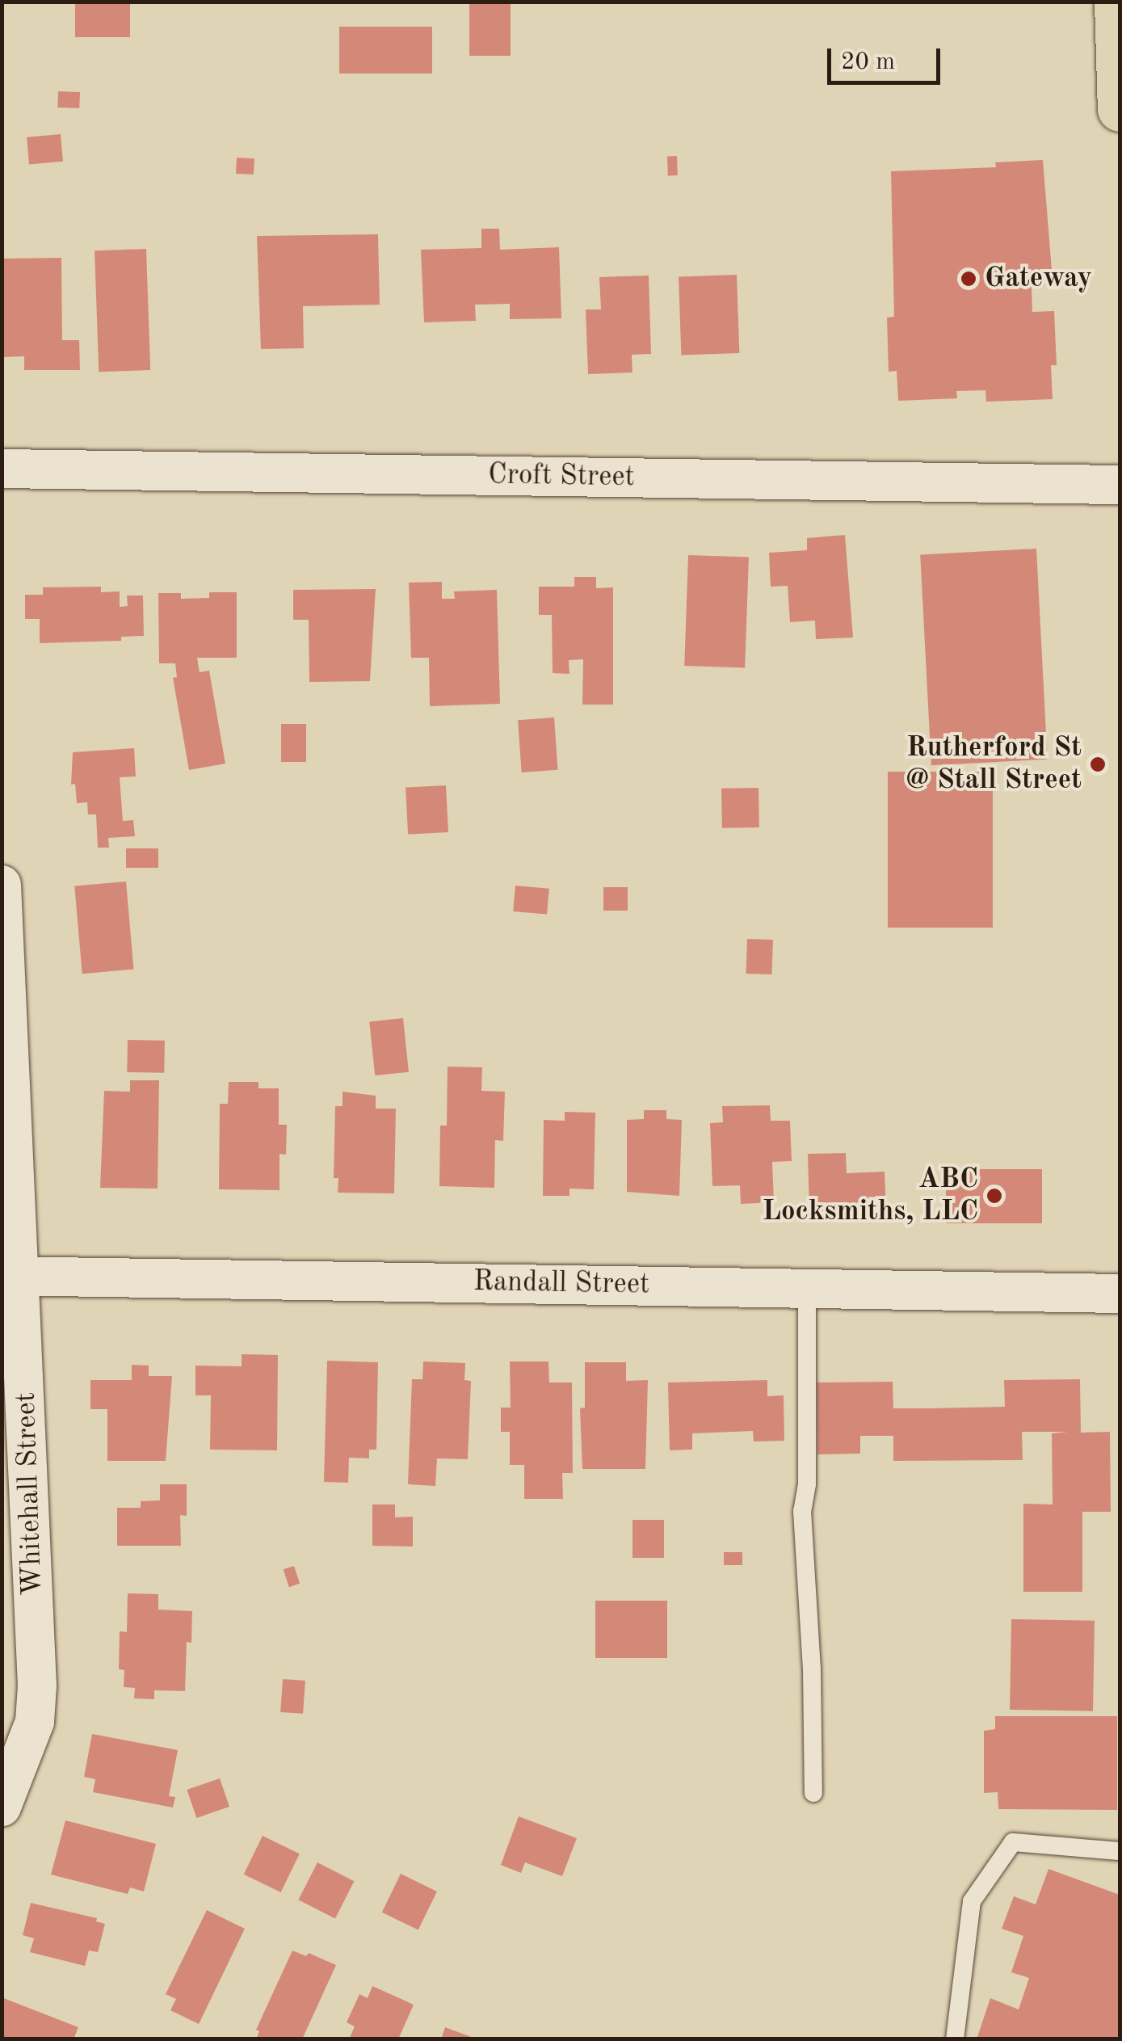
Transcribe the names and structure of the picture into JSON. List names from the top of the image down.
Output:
{
  "streets": {
    "street": ["Croft Street", "Randall Street", "Whitehall Street"]
  },
  "crossings": [
    ["Randall Street", "Whitehall Street"]
  ],
  "places": ["Gateway", "Rutherford St @ Stall Street", "ABC Locksmiths, LLC"],
  "scale_bar": "20 m"
}
